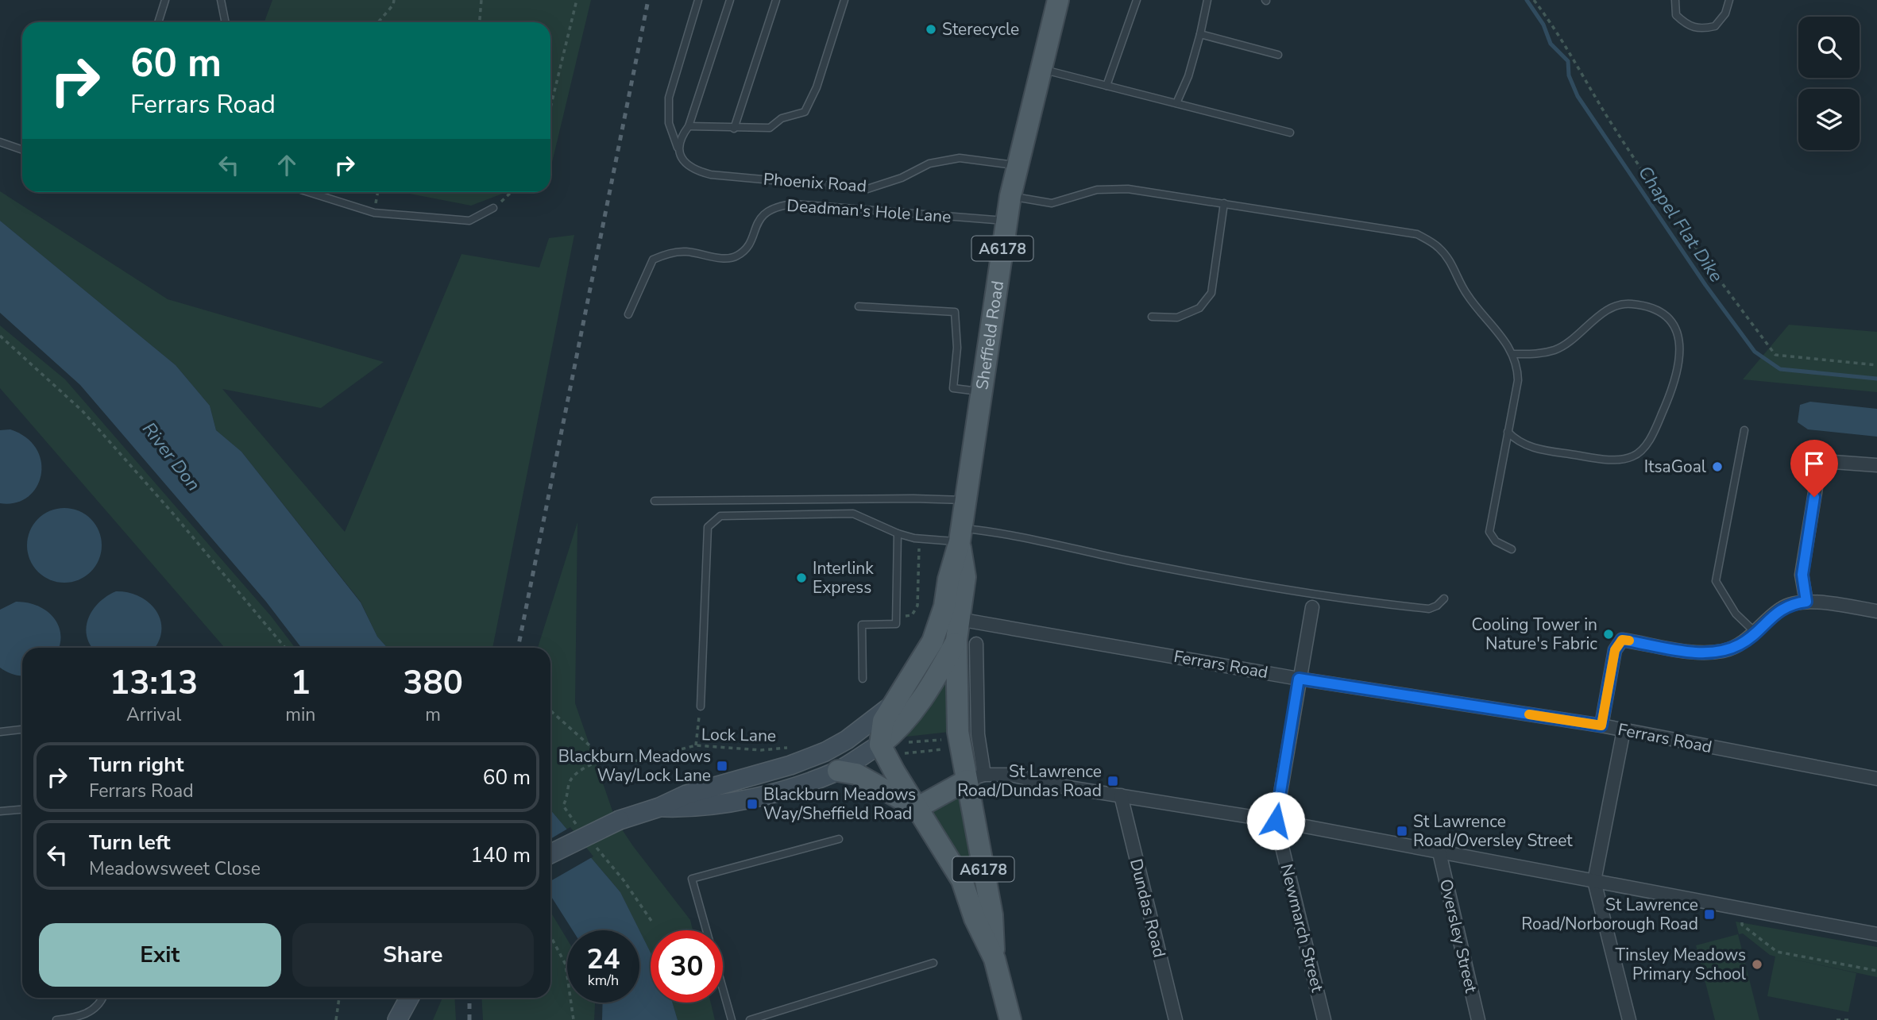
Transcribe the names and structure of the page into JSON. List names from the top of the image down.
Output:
{
  "streets": {
    "main road": ["A6178", "Sheffield Road"],
    "street": [
      "Ferrars Road",
      "Dundas Road",
      "Newmarch Street",
      "Oversley Street"
    ],
    "lane": ["Phoenix Road", "Deadman's Hole Lane"],
    "path": ["Lock Lane"]
  },
  "crossings": [
    ["Phoenix Road", "Sheffield Road"],
    ["Deadman's Hole Lane", "Sheffield Road"],
    ["Sheffield Road", "Ferrars Road"],
    ["Ferrars Road", "Newmarch Street"]
  ],
  "water": ["Chapel Flat Dike", "River Don"],
  "places": {
    "other": [
      "Sterecycle",
      "ItsaGoal",
      "Interlink Express",
      "Cooling Tower in Nature's Fabric",
      "Tinsley Meadows Primary School"
    ],
    "transit": [
      "Blackburn Meadows Way/Lock Lane",
      "St Lawrence Road/Dundas Road",
      "Blackburn Meadows Way/Sheffield Road",
      "St Lawrence Road/Oversley Street",
      "St Lawrence Road/Norborough Road"
    ]
  },
  "page": {
    "turn": ["60 m", "Ferrars Road"],
    "eta": [
      "13:13",
      "Arrival",
      "1",
      "min",
      "380",
      "m"
    ],
    "list": [
      {
        "name": "Turn right",
        "note": "Ferrars Road",
        "value": "60 m"
      },
      {
        "name": "Turn left",
        "note": "Meadowsweet Close",
        "value": "140 m"
      }
    ],
    "buttons": ["Exit", "Share"],
    "speed": "24 km/h",
    "limit": "30"
  }
}
